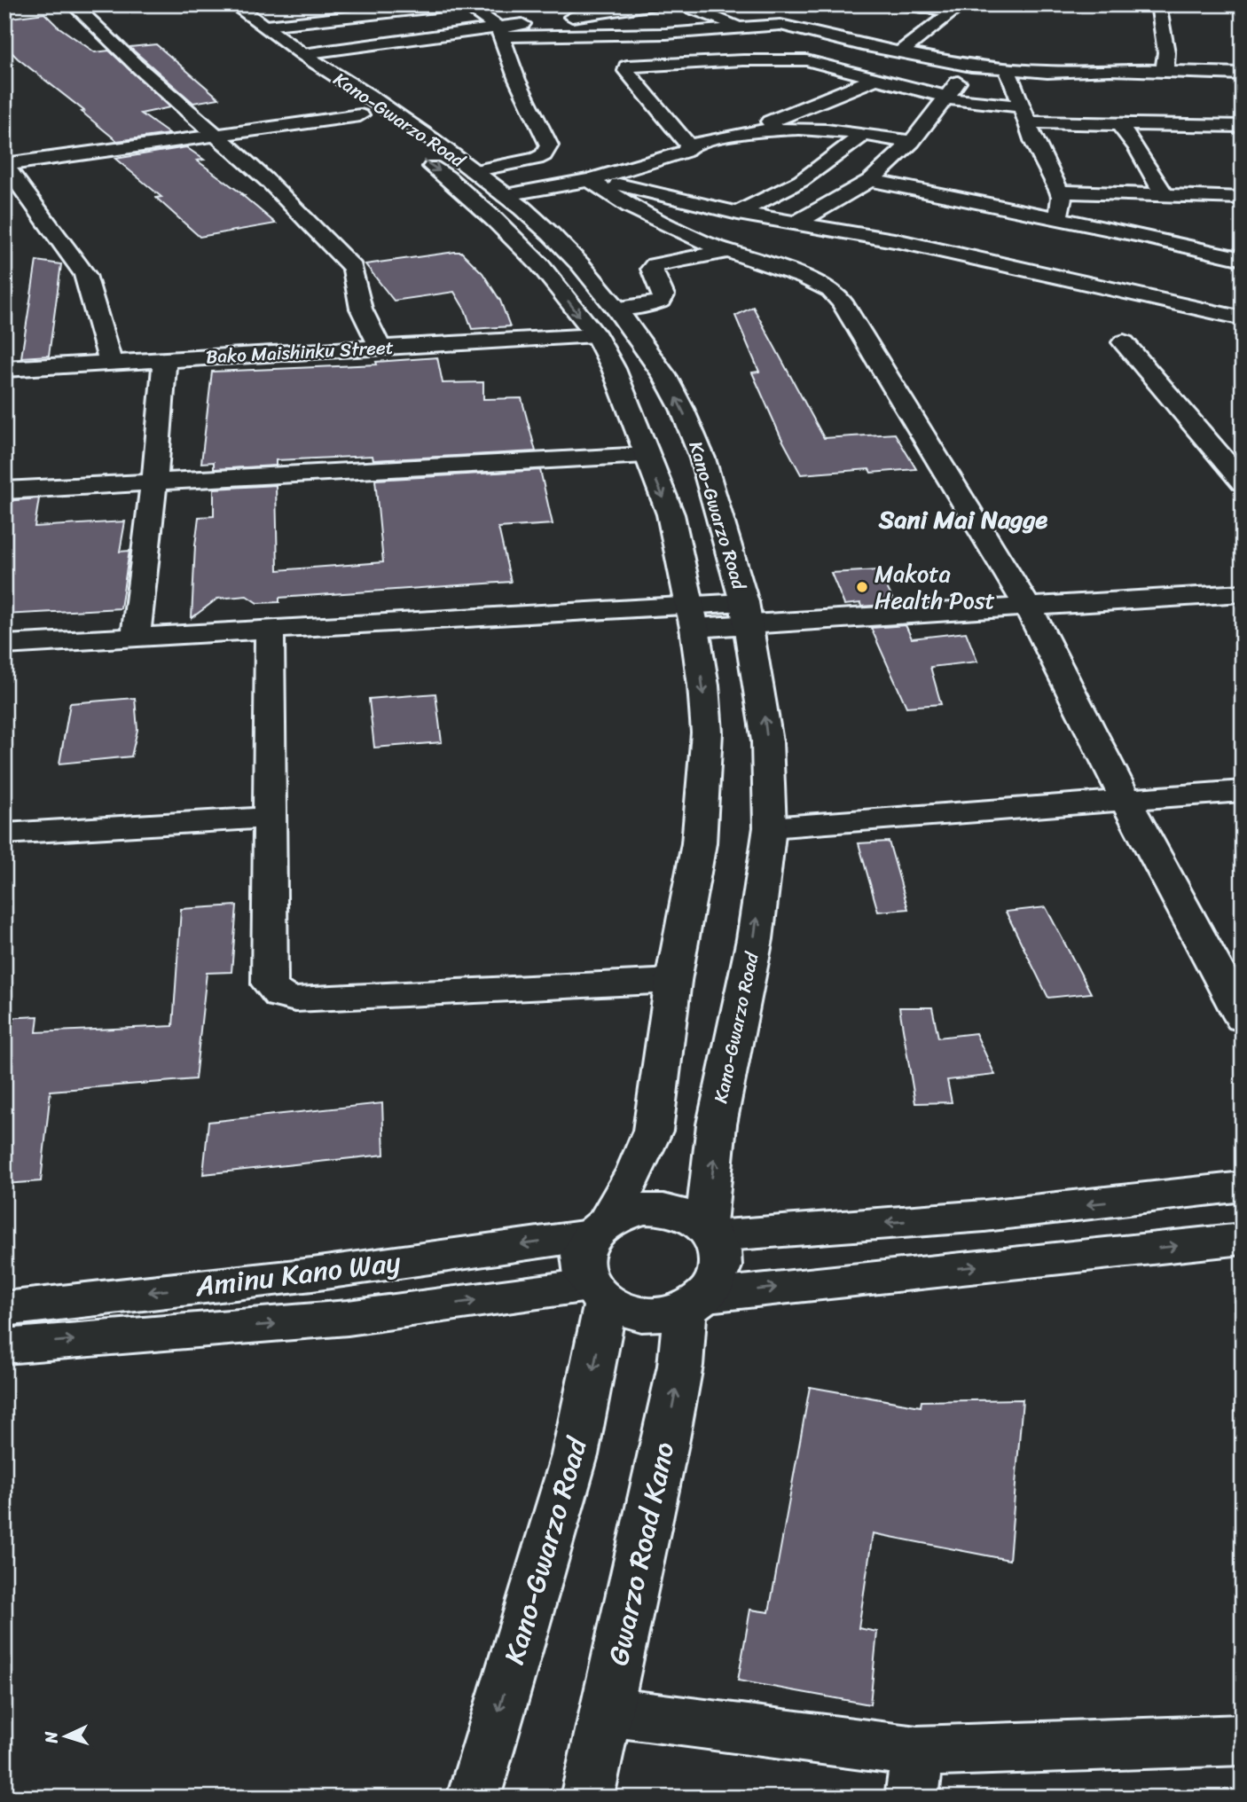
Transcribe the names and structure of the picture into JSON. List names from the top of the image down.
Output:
{
  "streets": {
    "street": [
      "Kano-Gwarzo Road",
      "Bako Maishinku Street",
      "Aminu Kano Way",
      "Gwarzo Road Kano"
    ]
  },
  "crossings": [
    ["Kano-Gwarzo Road", "Bako Maishinku Street"],
    ["Kano-Gwarzo Road", "Aminu Kano Way"],
    ["Kano-Gwarzo Road", "Gwarzo Road Kano"],
    ["Aminu Kano Way", "Gwarzo Road Kano"]
  ],
  "one_way": ["Gwarzo Road Kano"],
  "districts": ["Sani Mai Nagge"],
  "places": ["Makota Health Post"],
  "north": "left"
}
